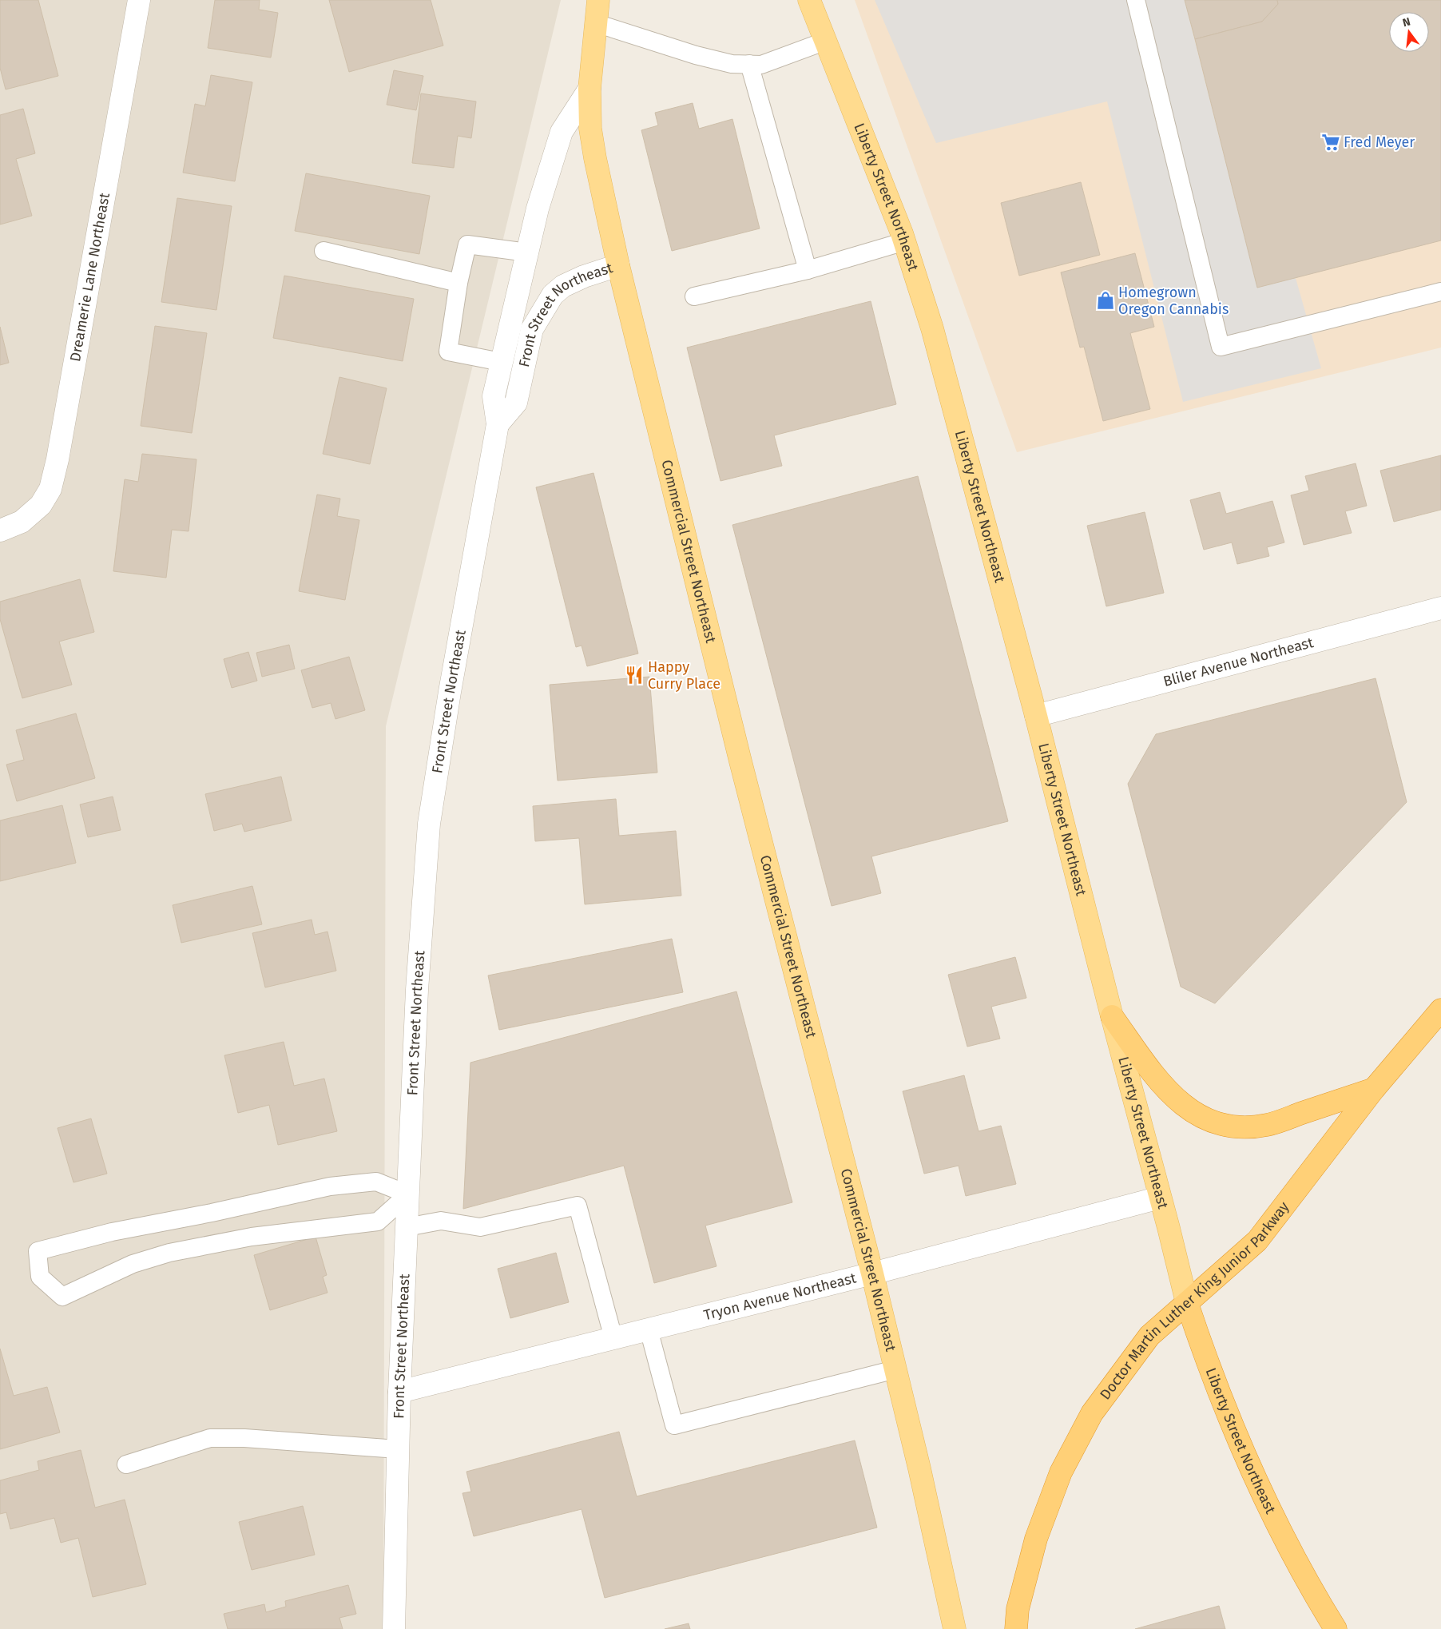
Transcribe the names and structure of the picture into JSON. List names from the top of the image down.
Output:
{
  "streets": {
    "highway": ["Liberty Street Northeast", "Doctor Martin Luther King Junior Parkway"],
    "main road": ["Front Street Northeast", "Commercial Street Northeast"],
    "street": ["Dreamerie Lane Northeast", "Bliler Avenue Northeast", "Tryon Avenue Northeast"]
  },
  "crossings": [
    ["Liberty Street Northeast", "Bliler Avenue Northeast"],
    ["Liberty Street Northeast", "Tryon Avenue Northeast"],
    ["Liberty Street Northeast", "Doctor Martin Luther King Junior Parkway"],
    ["Front Street Northeast", "Commercial Street Northeast"],
    ["Front Street Northeast", "Tryon Avenue Northeast"],
    ["Commercial Street Northeast", "Tryon Avenue Northeast"]
  ],
  "places": {
    "supermarket": ["Fred Meyer"],
    "shop": ["Homegrown Oregon Cannabis"],
    "restaurant": ["Happy Curry Place"]
  },
  "north": "top"
}
